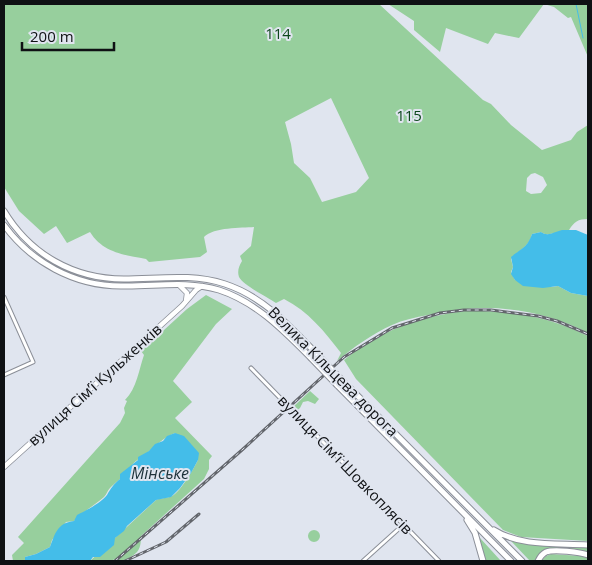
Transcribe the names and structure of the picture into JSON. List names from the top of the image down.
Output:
{
  "streets": {
    "main road": ["Велика Кільцева дорога", "вулиця Сімʼї Кульженків"],
    "street": ["вулиця Сімʼї Шовкоплясів"]
  },
  "crossings": [
    ["Велика Кільцева дорога", "вулиця Сімʼї Кульженків"]
  ],
  "water": ["Мінське"],
  "parks": ["114", "115"],
  "scale_bar": "200 m"
}
